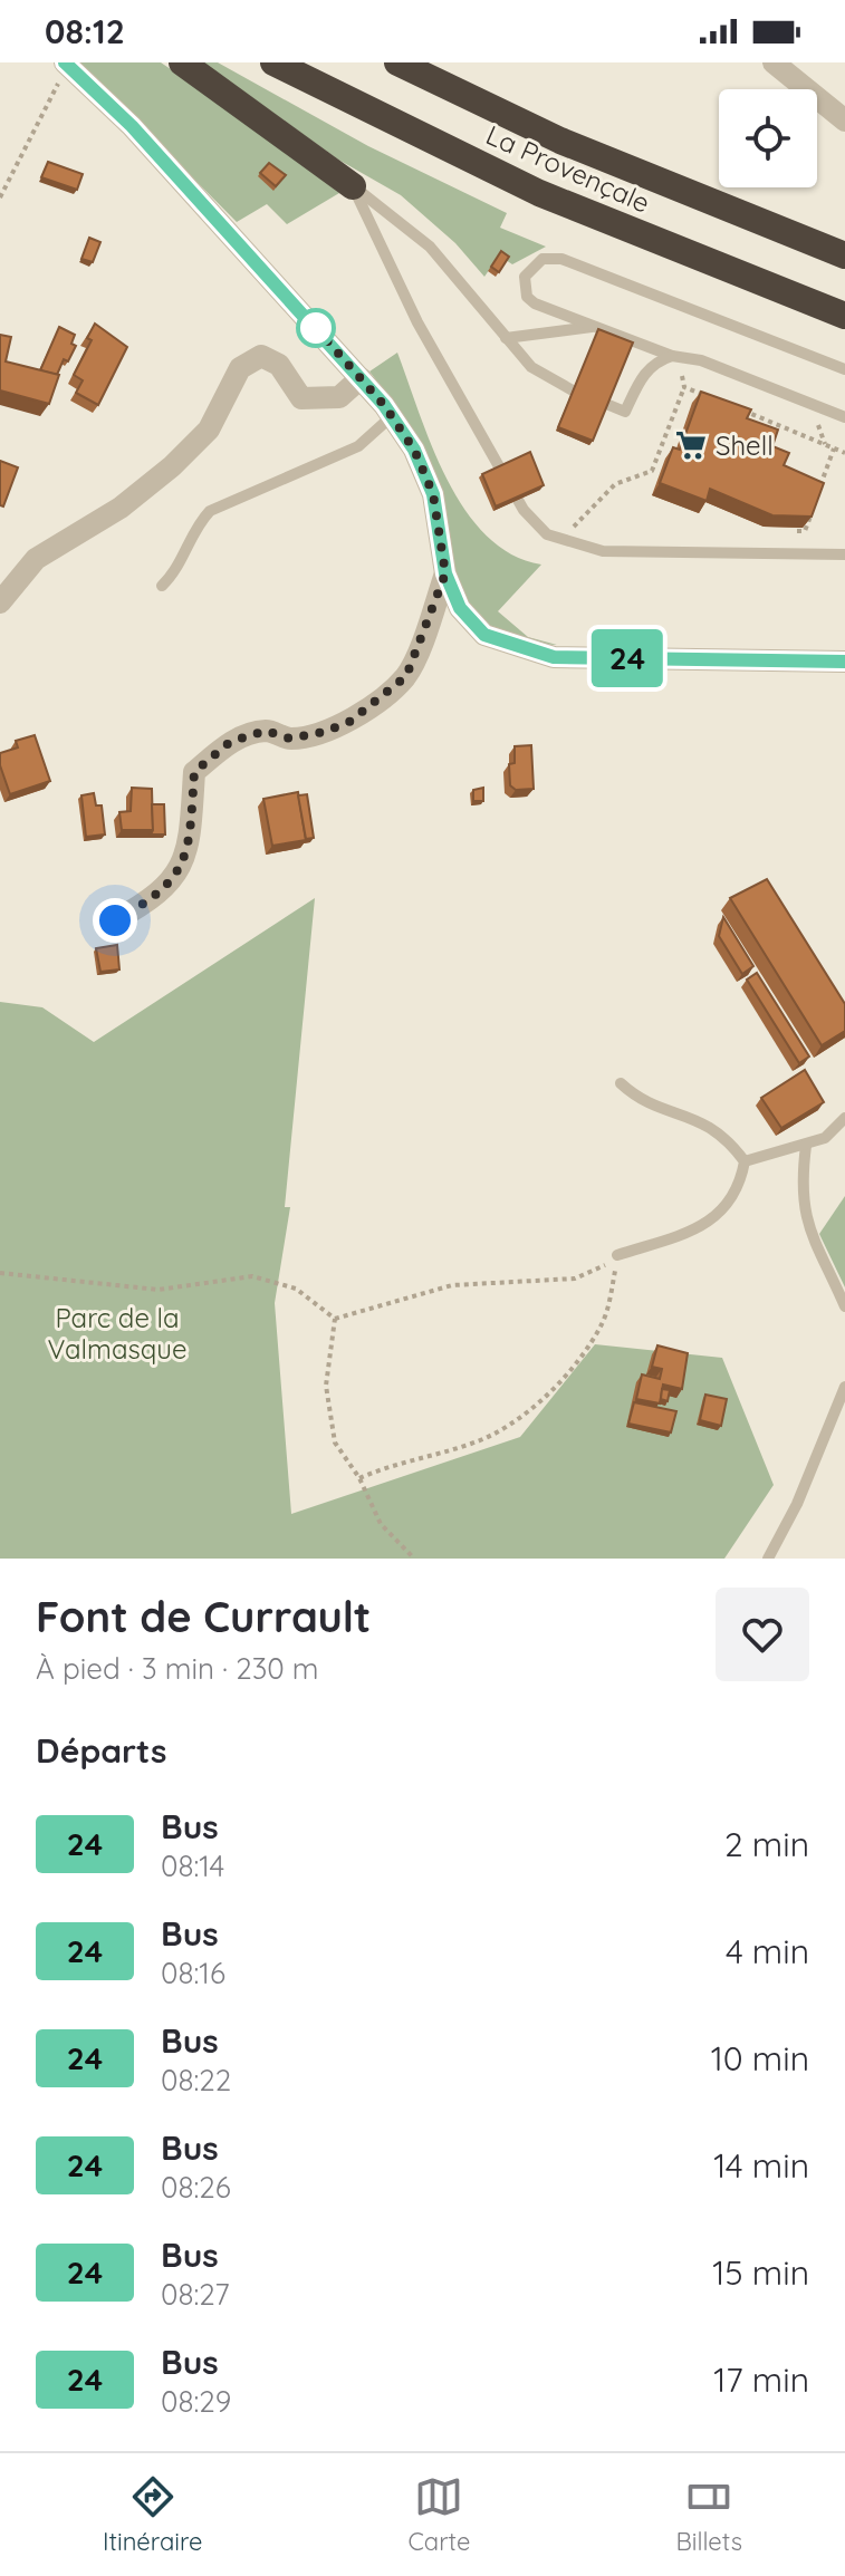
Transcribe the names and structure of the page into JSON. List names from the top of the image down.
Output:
{
  "streets": {
    "highway": ["La Provençale"]
  },
  "parks": ["Parc de la Valmasque"],
  "places": {
    "supermarket": ["Shell"]
  },
  "lines": ["bus line 24"],
  "page": {
    "status": "08:12",
    "on_map": "24",
    "heading": [
      ["Font de Currault", "À pied · 3 min · 230 m"],
      "Départs"
    ],
    "list": [
      {
        "mark": "24",
        "name": "Bus",
        "note": "08:14",
        "value": "2 min"
      },
      {
        "mark": "24",
        "name": "Bus",
        "note": "08:16",
        "value": "4 min"
      },
      {
        "mark": "24",
        "name": "Bus",
        "note": "08:22",
        "value": "10 min"
      },
      {
        "mark": "24",
        "name": "Bus",
        "note": "08:26",
        "value": "14 min"
      },
      {
        "mark": "24",
        "name": "Bus",
        "note": "08:27",
        "value": "15 min"
      },
      {
        "mark": "24",
        "name": "Bus",
        "note": "08:29",
        "value": "17 min"
      }
    ],
    "tabs": ["Itinéraire", "Carte", "Billets"]
  }
}
